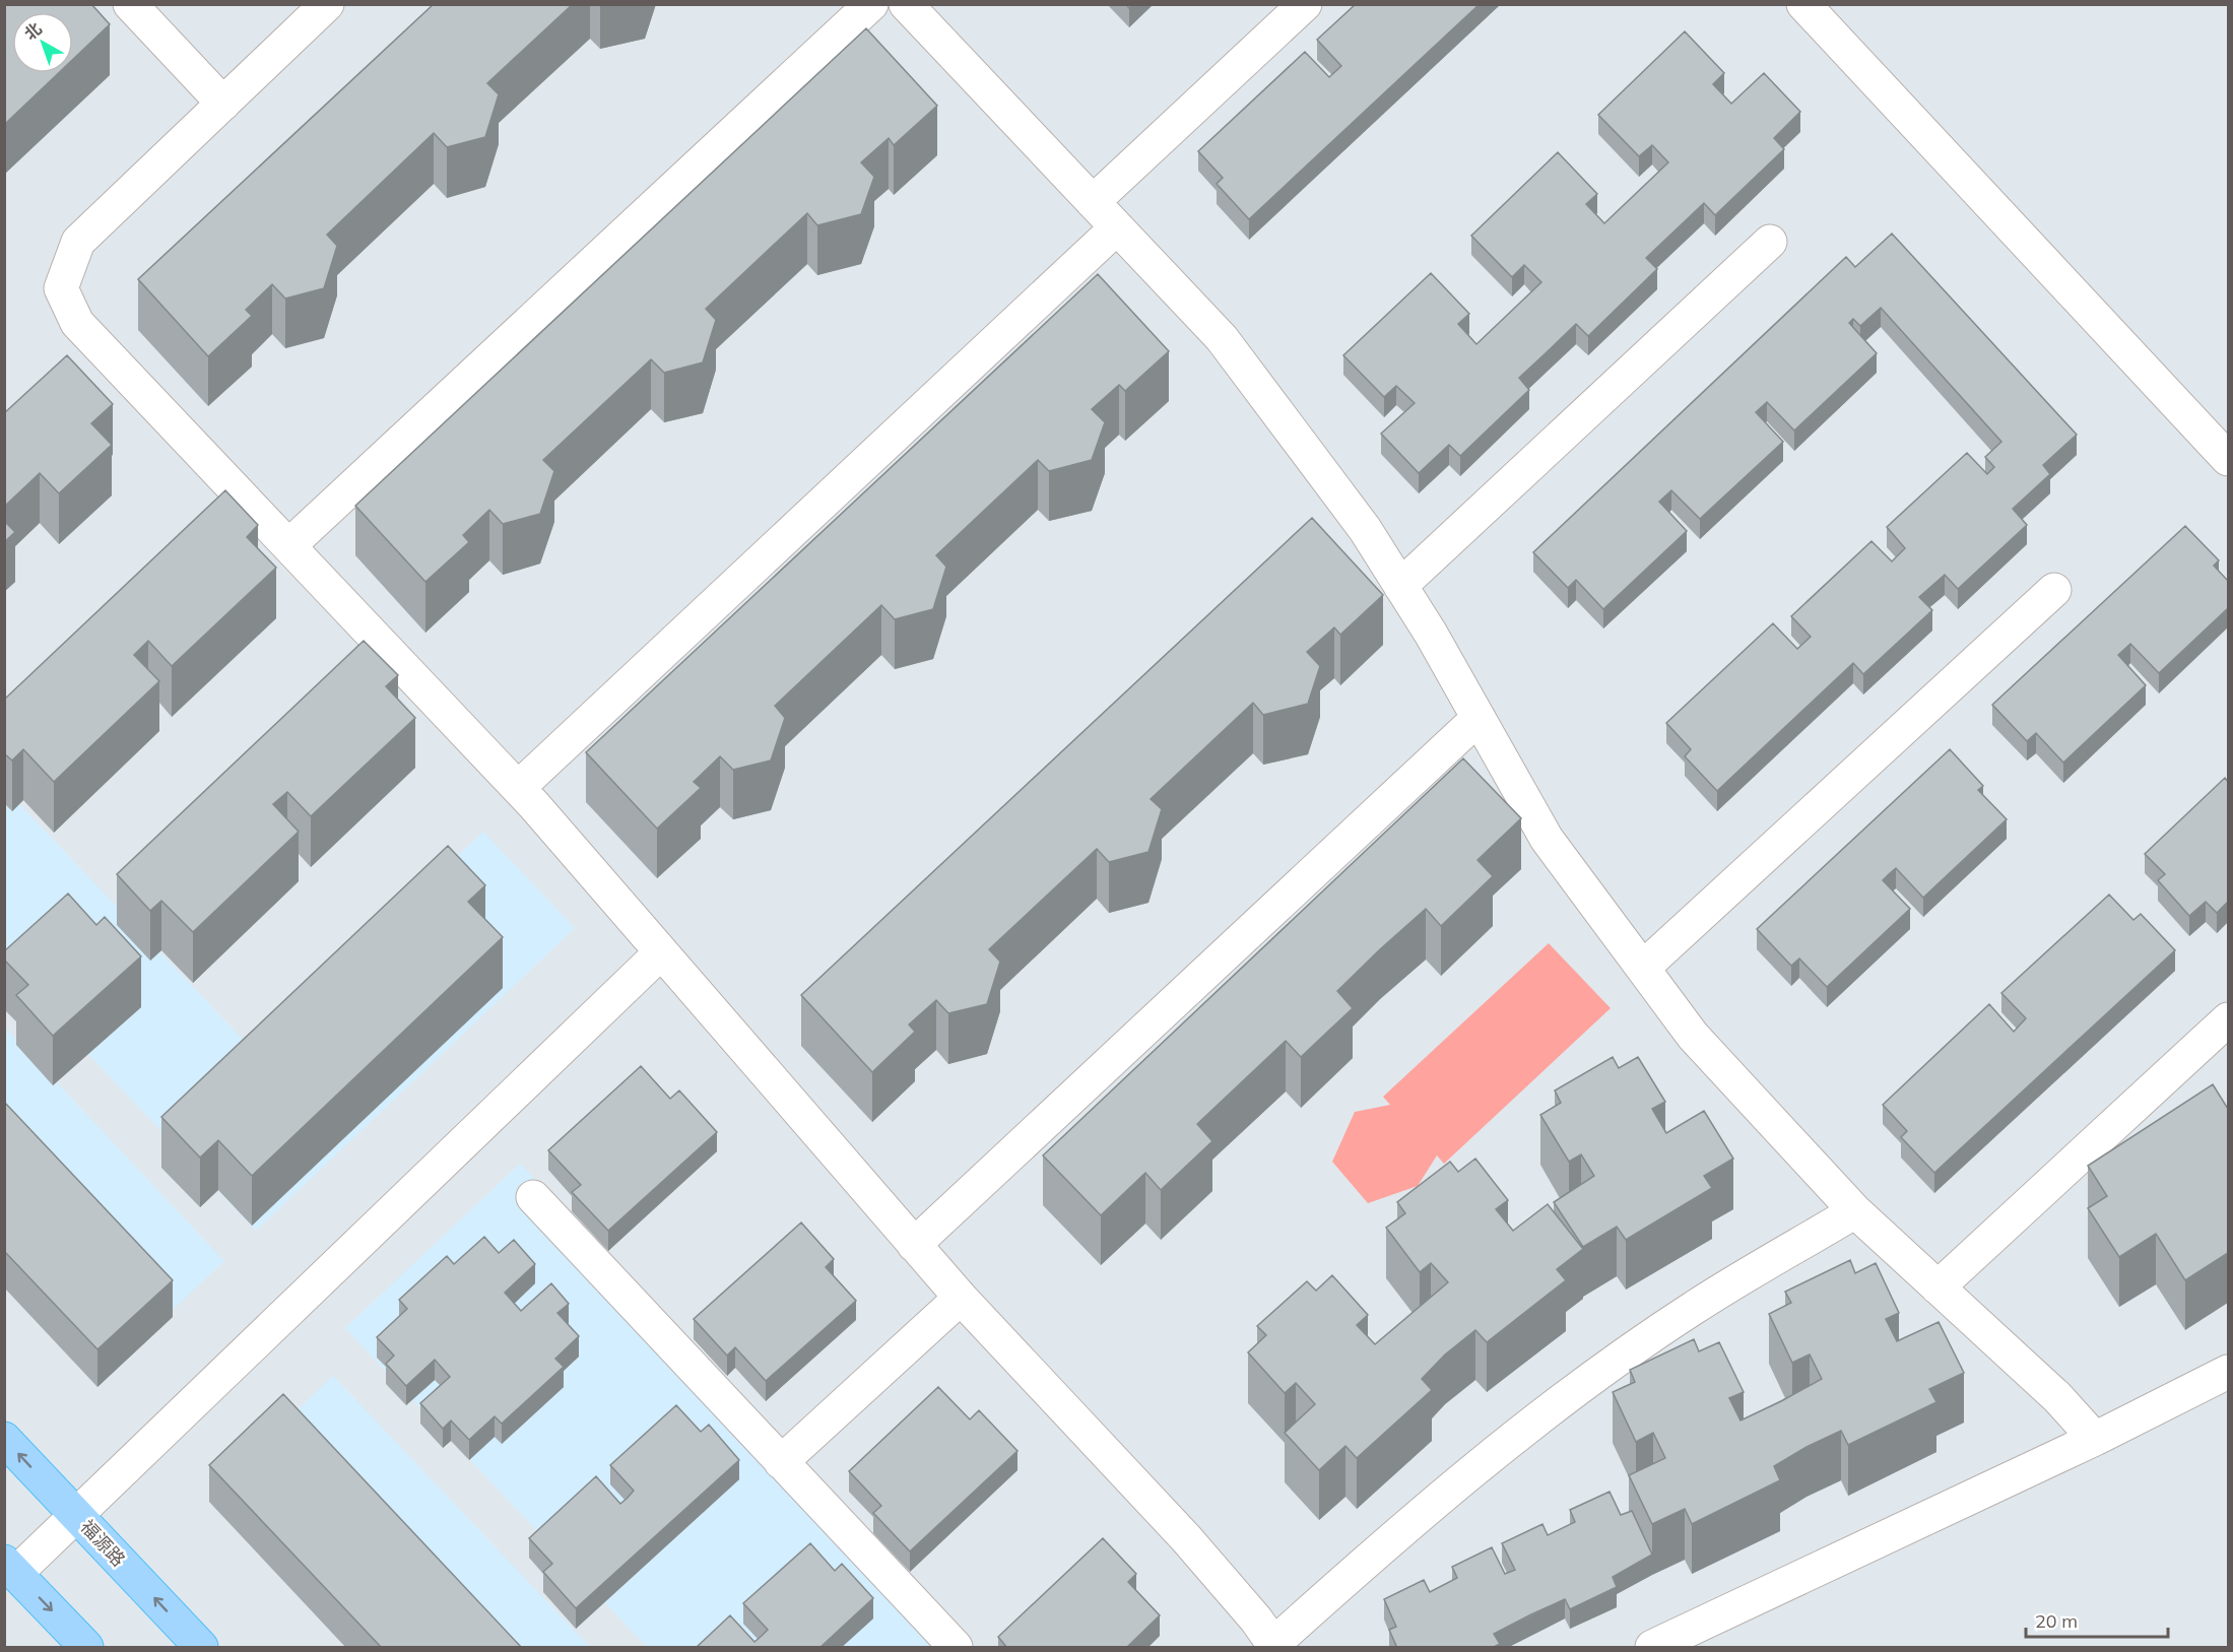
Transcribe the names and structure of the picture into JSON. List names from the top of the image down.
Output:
{
  "streets": {
    "main road": ["福源路"]
  },
  "scale_bar": "20 m",
  "north": "top left"
}
